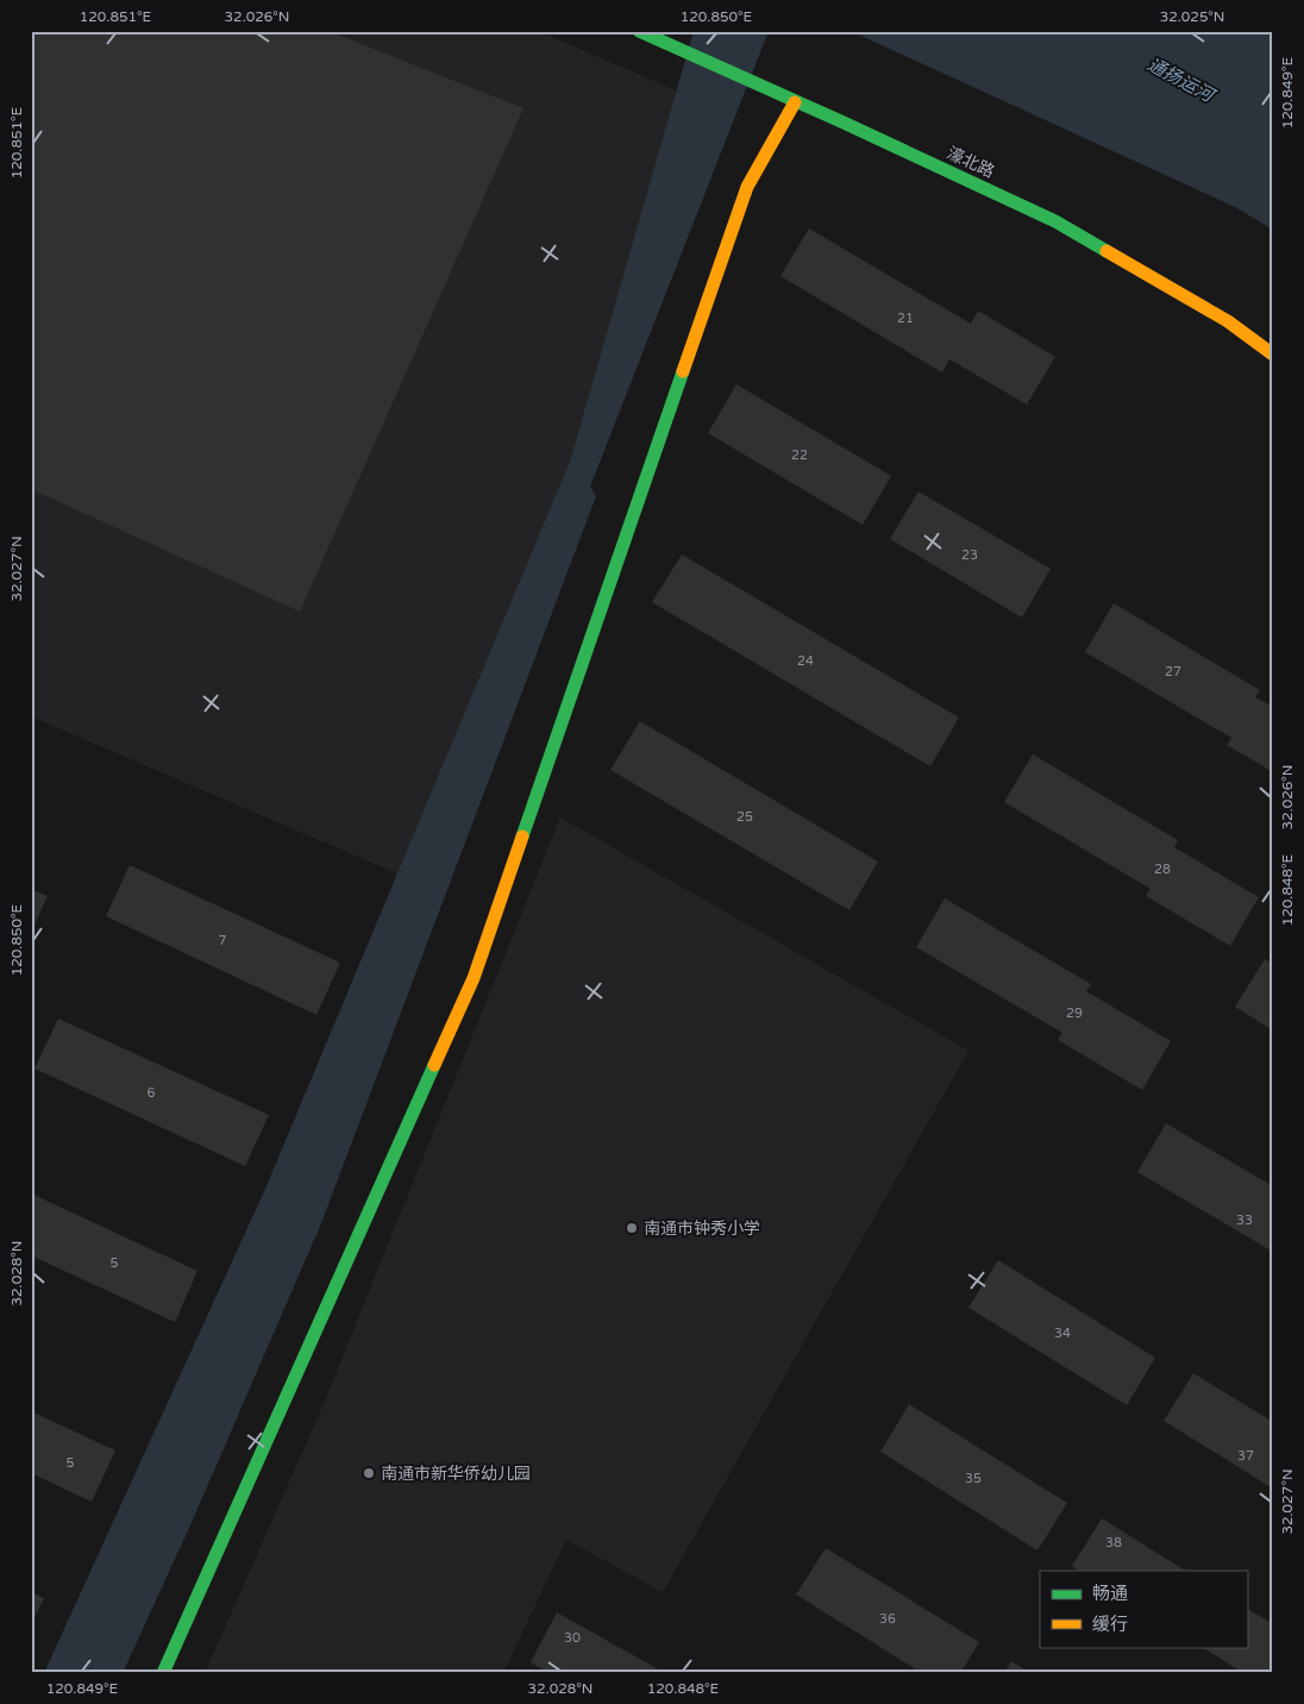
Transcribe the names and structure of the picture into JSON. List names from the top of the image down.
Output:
{
  "streets": {
    "street": ["濠北路"]
  },
  "water": ["通扬运河"],
  "places": ["南通市钟秀小学", "南通市新华侨幼儿园"],
  "house_numbers": [
    "21",
    "22",
    "23",
    "24",
    "27",
    "25",
    "28",
    "7",
    "29",
    "6",
    "33",
    "5",
    "34",
    "37",
    "5",
    "35",
    "38",
    "36",
    "30"
  ],
  "legend": ["畅通", "缓行"],
  "coordinates": [
    "120.851°E",
    "32.026°N",
    "120.850°E",
    "32.025°N",
    "120.849°E",
    "32.027°N",
    "120.848°E",
    "32.028°N"
  ]
}
